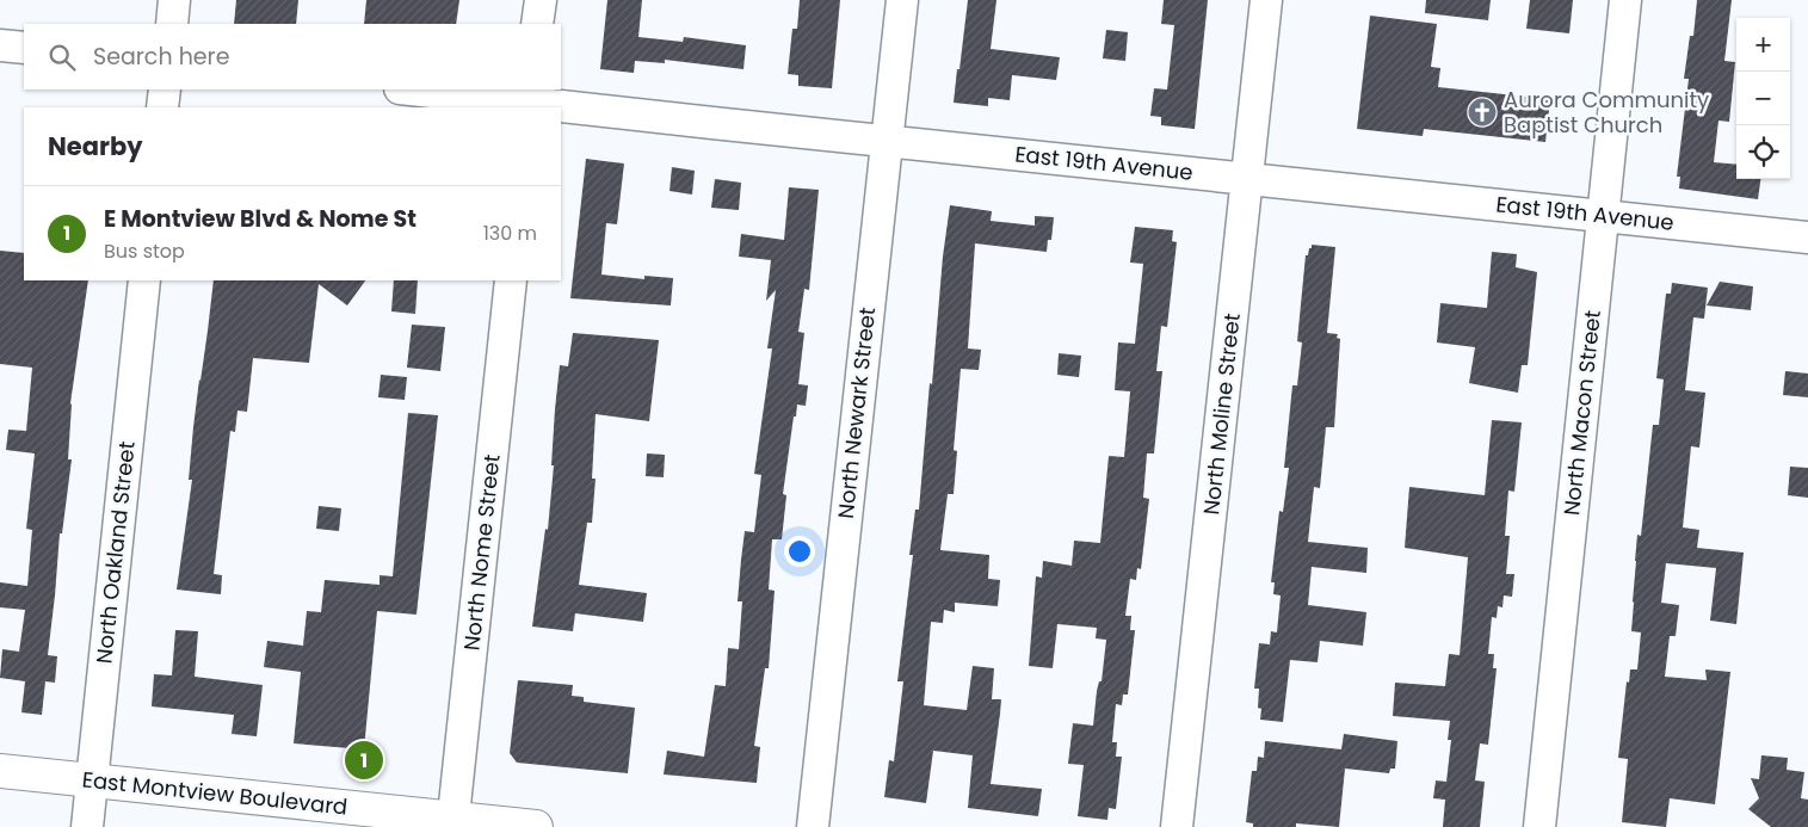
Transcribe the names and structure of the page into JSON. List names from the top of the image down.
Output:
{
  "streets": {
    "main road": ["East Montview Boulevard"],
    "street": [
      "East 19th Avenue",
      "North Newark Street",
      "North Macon Street",
      "North Moline Street",
      "North Oakland Street",
      "North Nome Street"
    ]
  },
  "crossings": [
    ["East 19th Avenue", "North Newark Street"],
    ["East 19th Avenue", "North Macon Street"],
    ["East 19th Avenue", "North Moline Street"],
    ["North Oakland Street", "East Montview Boulevard"],
    ["North Nome Street", "East Montview Boulevard"]
  ],
  "places": {
    "church": ["Aurora Community Baptist Church"]
  },
  "page": {
    "map_buttons": ["+", "−"],
    "search": "Search here",
    "heading": "Nearby",
    "list": [
      {
        "mark": "1",
        "name": "E Montview Blvd & Nome St",
        "note": "Bus stop",
        "value": "130 m"
      }
    ],
    "pins": "1"
  }
}
